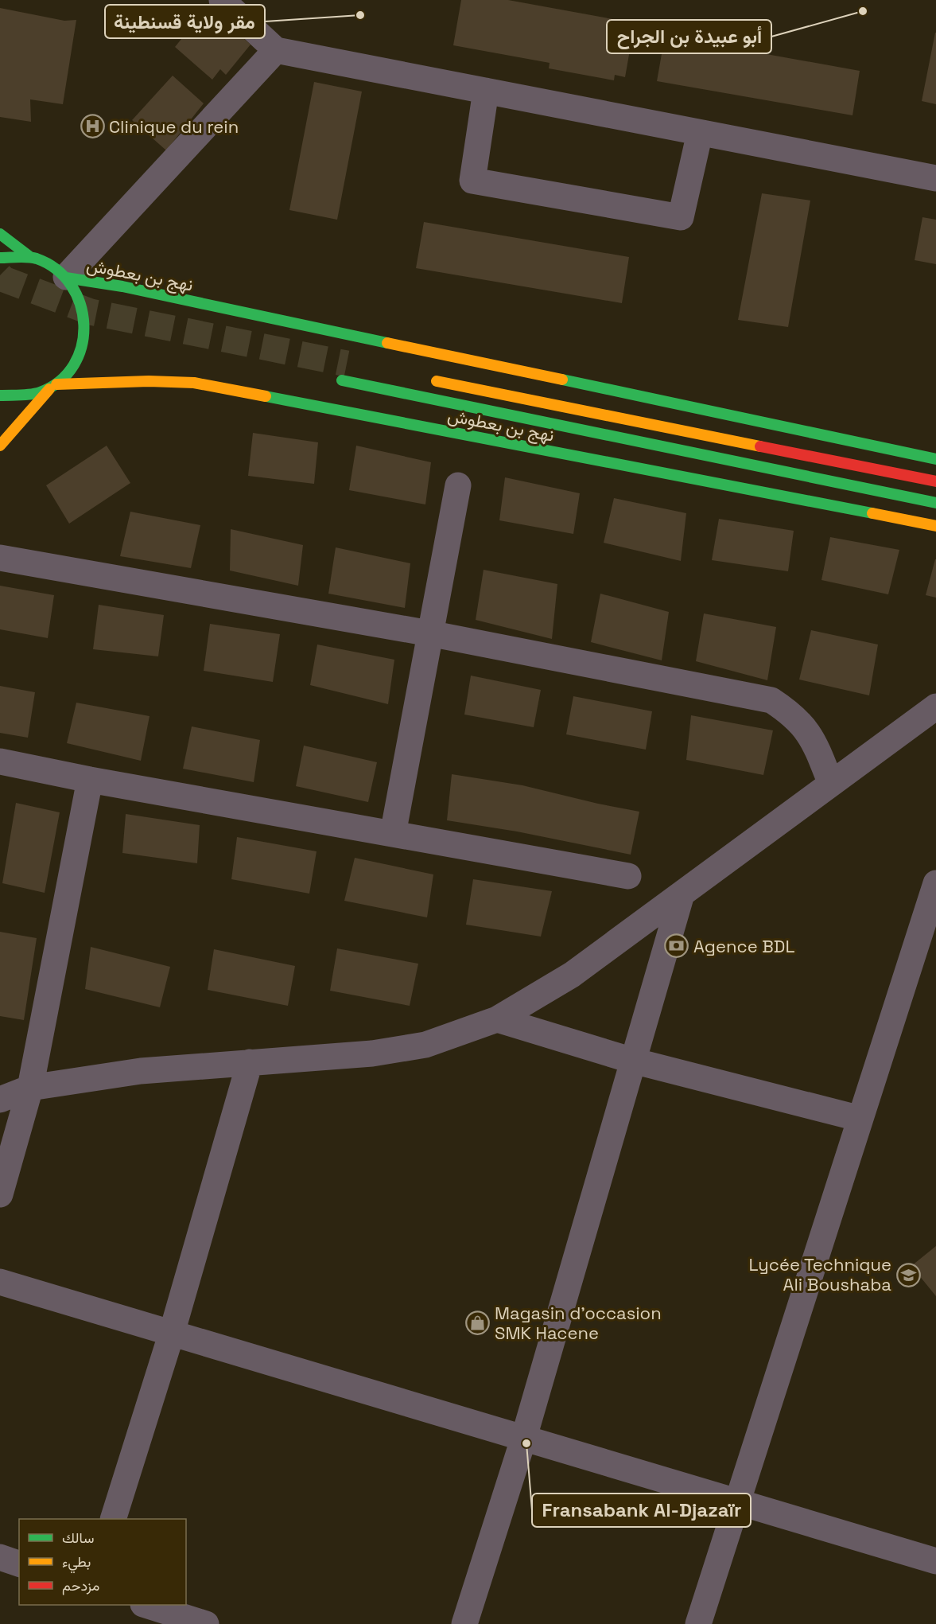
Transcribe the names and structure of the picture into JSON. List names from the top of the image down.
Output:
{
  "streets": {
    "main road": ["نهج بن بعطوش"]
  },
  "places": {
    "other": ["أبو عبيدة بن الجراح", "مقر ولاية قسنطينة", "Fransabank Al-Djazaïr"],
    "hospital": ["Clinique du rein"],
    "bank": ["Agence BDL"],
    "school or university": ["Lycée Technique Ali Boushaba"],
    "shop": ["Magasin d'occasion SMK Hacene"]
  },
  "legend": ["سالك", "بطيء", "مزدحم"]
}
